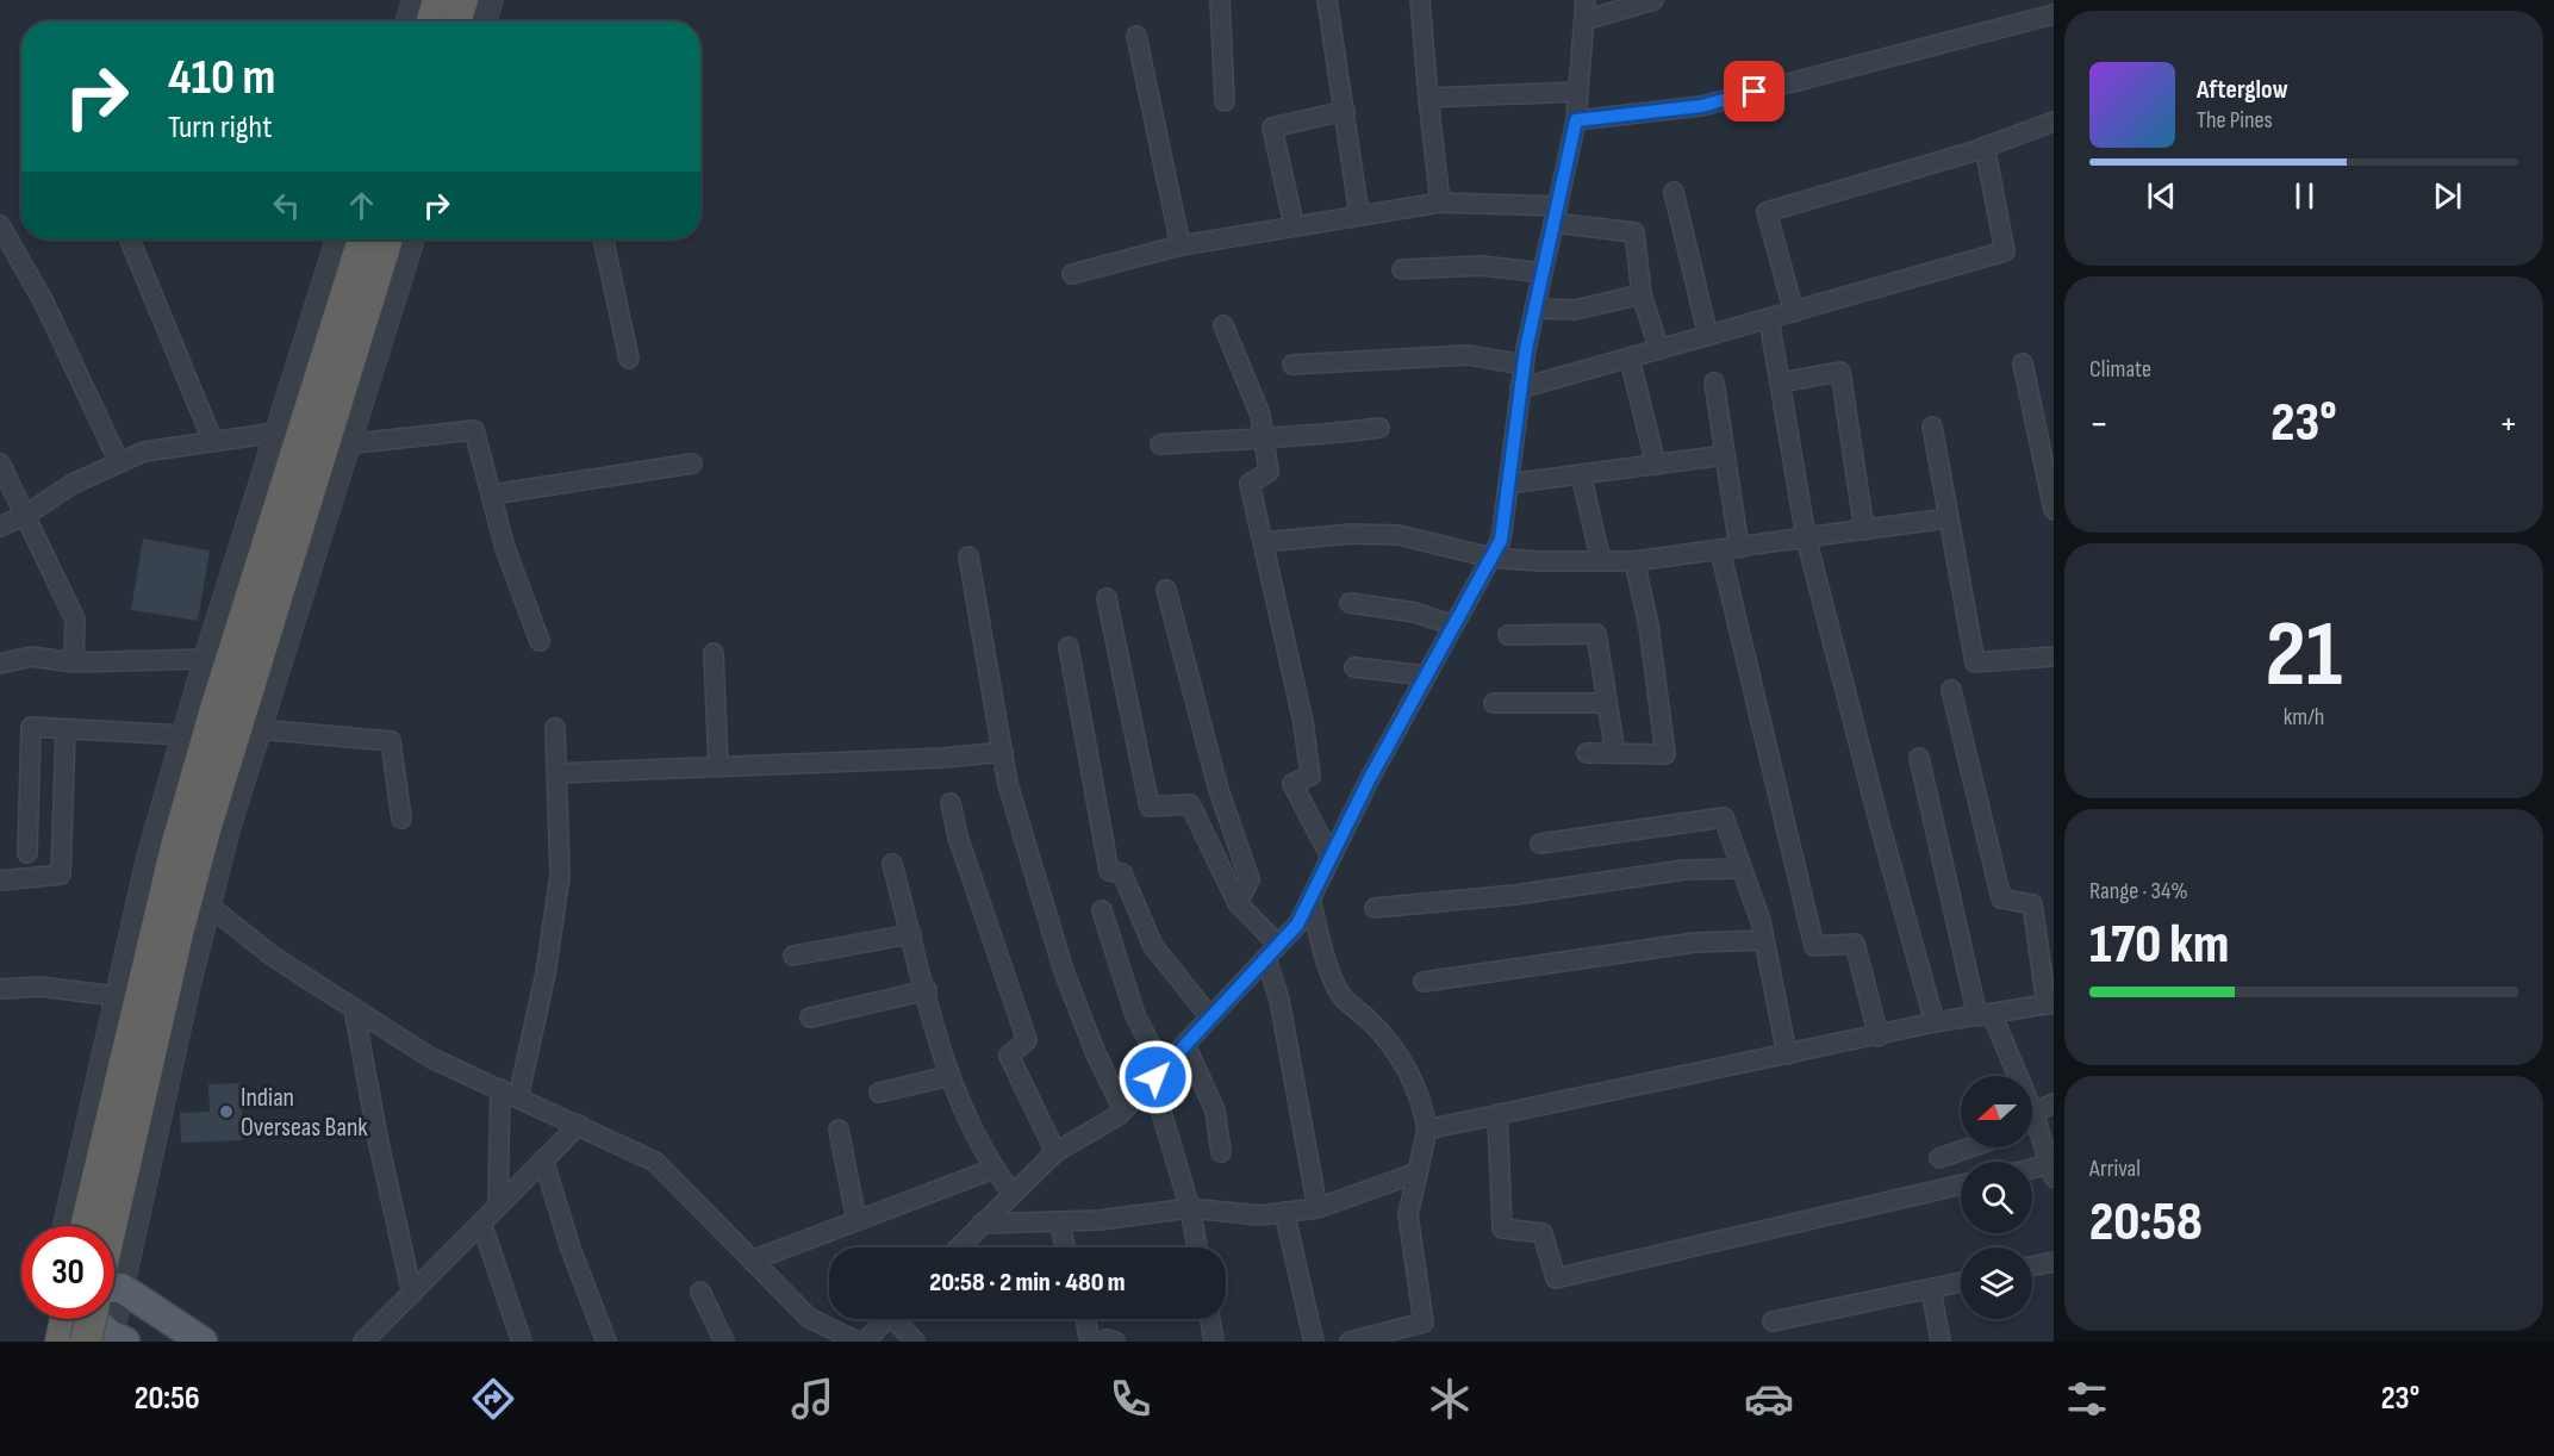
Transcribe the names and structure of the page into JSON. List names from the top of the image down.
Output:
{
  "places": ["Indian Overseas Bank"],
  "north": "left",
  "page": {
    "turn": ["410 m", "Turn right"],
    "song": ["Afterglow", "The Pines"],
    "tile": [
      "Climate",
      ["21", "km/h"],
      ["Range · 34%", "170 km"],
      ["Arrival", "20:58"]
    ],
    "heat": ["−", "23°", "+"],
    "limit": "30",
    "trip": "20:58 · 2 min · 480 m",
    "tabs": ["20:56", "23°"]
  }
}
